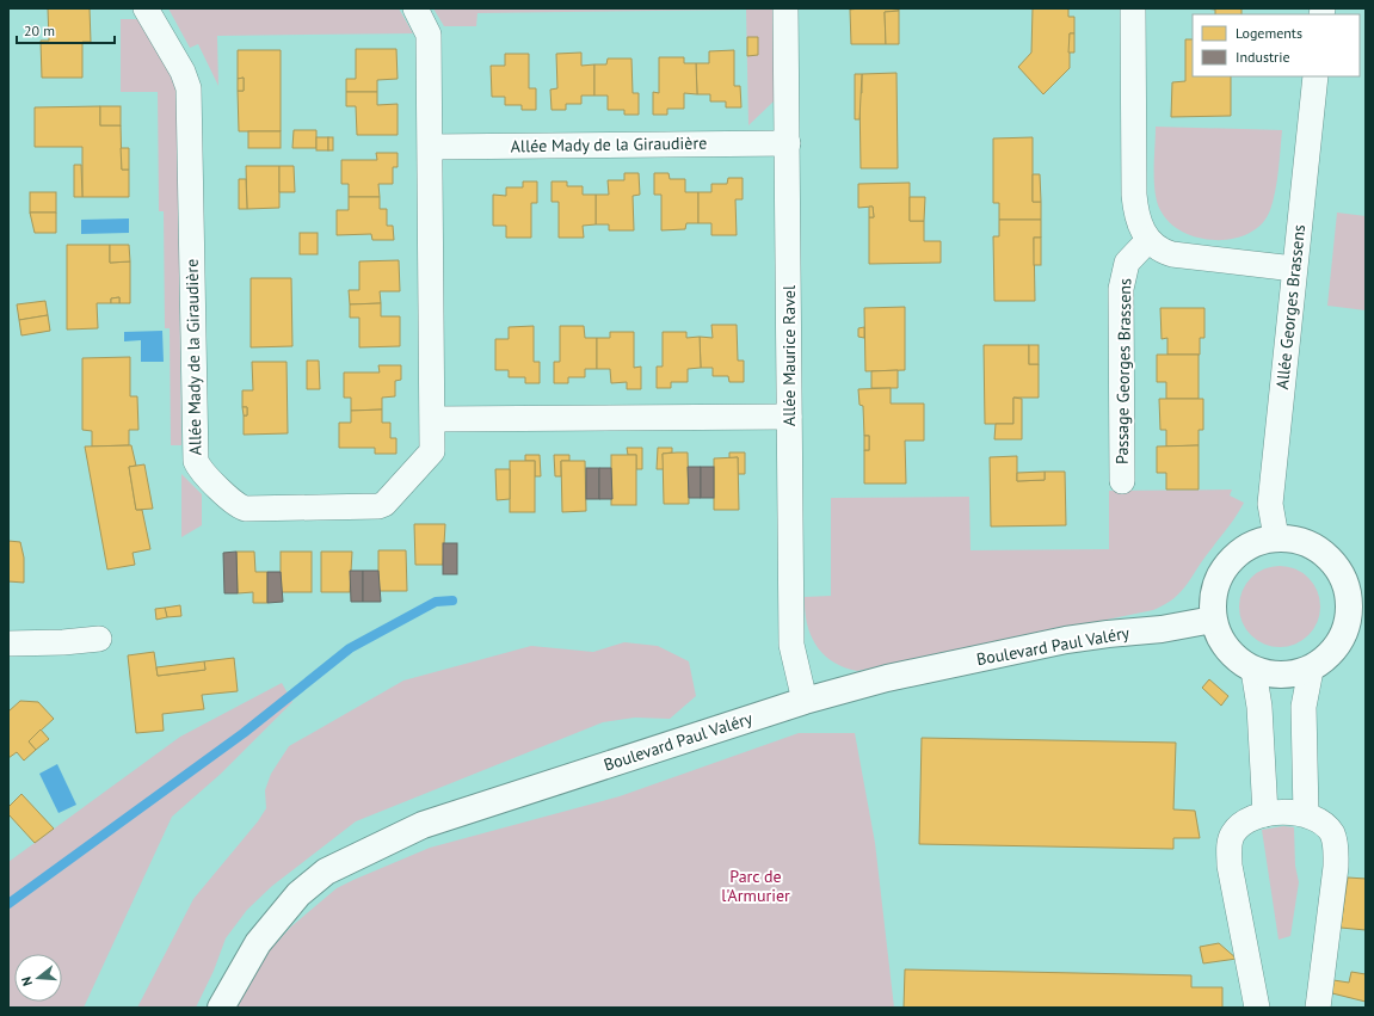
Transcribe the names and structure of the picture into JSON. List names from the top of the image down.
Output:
{
  "streets": {
    "street": [
      "Allée Mady de la Giraudière",
      "Allée Georges Brassens",
      "Allée Maurice Ravel",
      "Passage Georges Brassens",
      "Boulevard Paul Valéry"
    ]
  },
  "crossings": [
    ["Allée Mady de la Giraudière", "Allée Maurice Ravel"],
    ["Allée Georges Brassens", "Boulevard Paul Valéry"],
    ["Allée Maurice Ravel", "Boulevard Paul Valéry"]
  ],
  "parks": ["Parc de l'Armurier"],
  "legend": ["Logements", "Industrie"],
  "scale_bar": "20 m",
  "north": "left"
}
